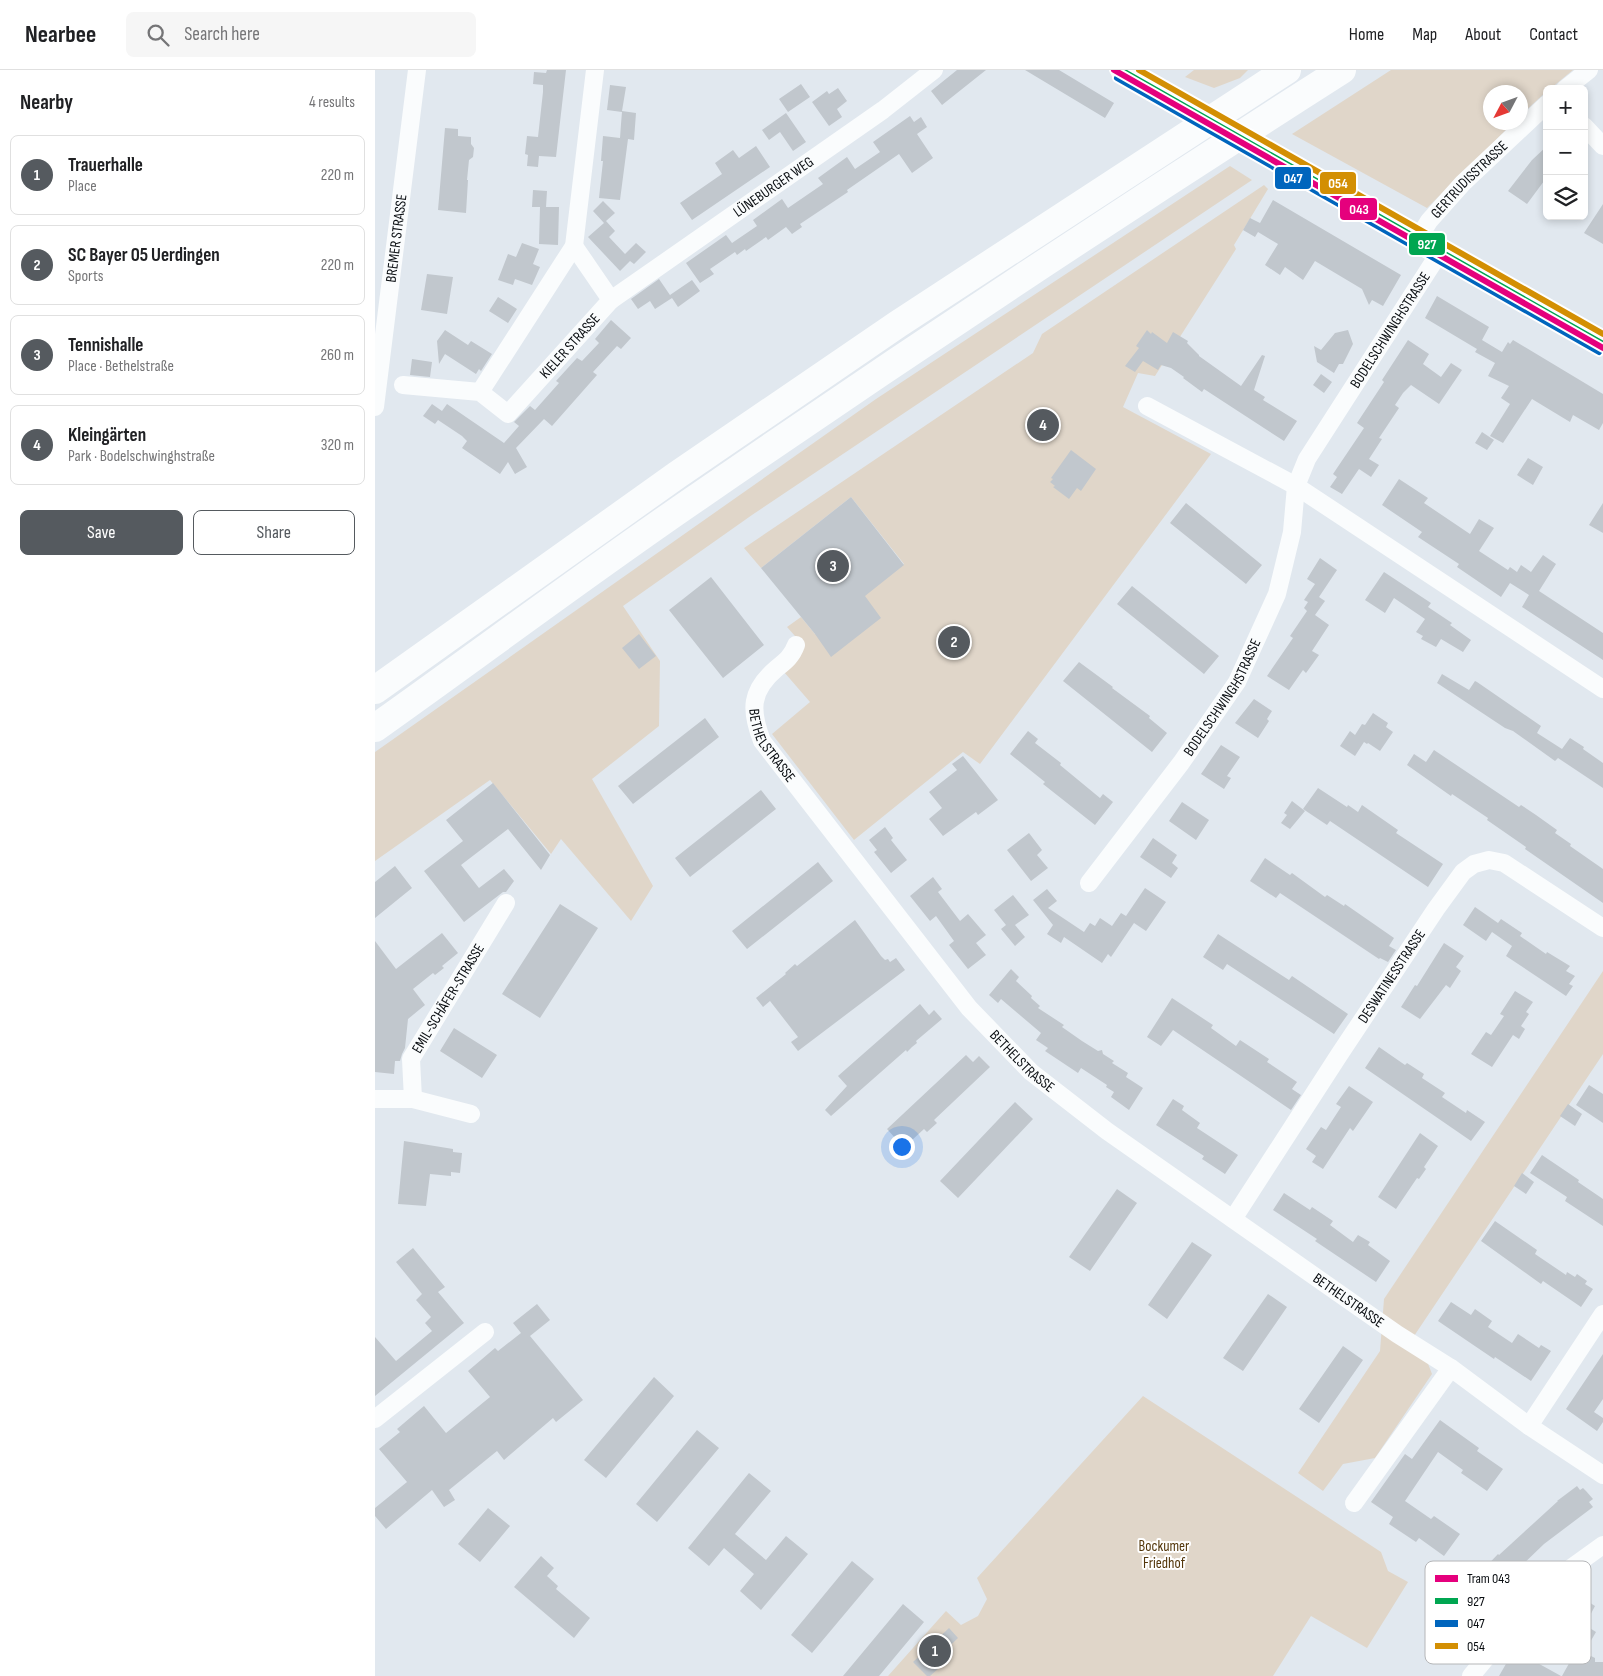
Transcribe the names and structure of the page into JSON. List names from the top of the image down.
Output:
{
  "streets": {
    "street": [
      "GERTRUDISSTRASSE",
      "LÜNEBURGER WEG",
      "BREMER STRASSE",
      "BODELSCHWINGHSTRASSE",
      "KIELER STRASSE",
      "BETHELSTRASSE",
      "DESWATINESSTRASSE",
      "EMIL-SCHÄFER-STRASSE"
    ]
  },
  "crossings": [
    ["LÜNEBURGER WEG", "KIELER STRASSE"],
    ["BETHELSTRASSE", "DESWATINESSTRASSE"]
  ],
  "parks": ["Bockumer Friedhof"],
  "lines": [
    "tram line 043",
    "transit line 927",
    "transit line 054",
    "transit line 047"
  ],
  "legend": [
    "Tram 043",
    "927",
    "047",
    "054"
  ],
  "north": "bottom left",
  "page": {
    "header": "Nearbee",
    "search": "Search here",
    "nav": [
      "Home",
      "Map",
      "About",
      "Contact"
    ],
    "heading": ["Nearby", "4 results"],
    "map_buttons": ["+", "−"],
    "list": [
      {
        "mark": "1",
        "name": "Trauerhalle",
        "note": "Place",
        "value": "220 m"
      },
      {
        "mark": "2",
        "name": "SC Bayer 05 Uerdingen",
        "note": "Sports",
        "value": "220 m"
      },
      {
        "mark": "3",
        "name": "Tennishalle",
        "note": "Place · Bethelstraße",
        "value": "260 m"
      },
      {
        "mark": "4",
        "name": "Kleingärten",
        "note": "Park · Bodelschwinghstraße",
        "value": "320 m"
      }
    ],
    "pins": [
      "4",
      "3",
      "2",
      "1"
    ],
    "buttons": ["Save", "Share"]
  }
}
